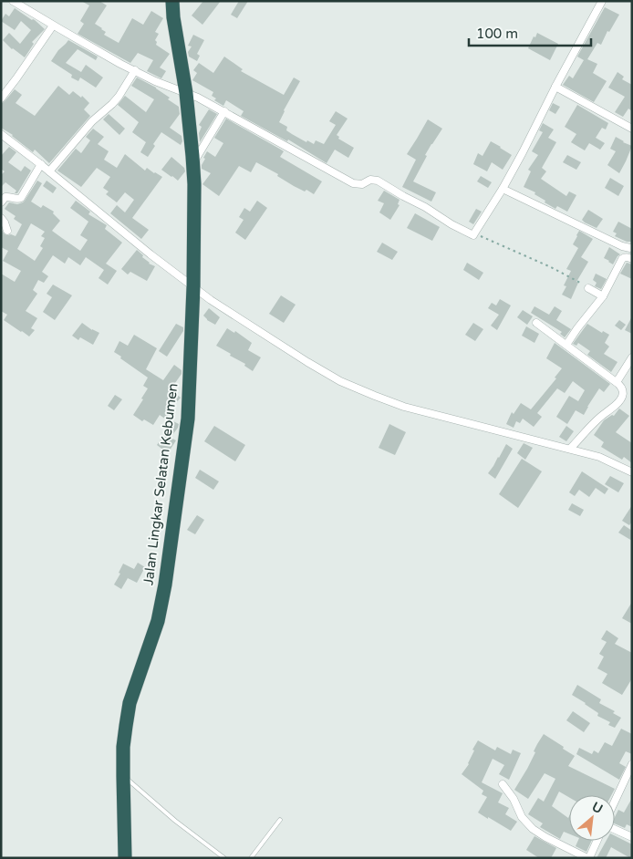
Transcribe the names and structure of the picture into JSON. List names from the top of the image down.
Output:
{
  "streets": {
    "highway": ["Jalan Lingkar Selatan Kebumen"]
  },
  "scale_bar": "100 m",
  "north": "top right"
}
